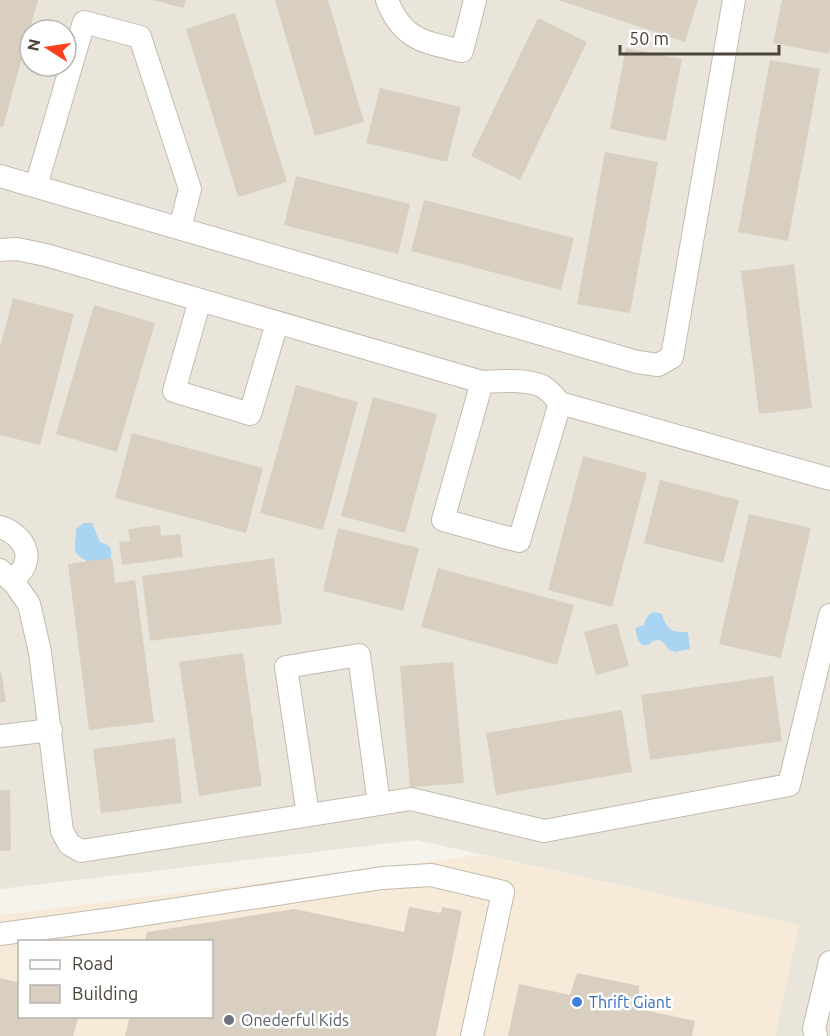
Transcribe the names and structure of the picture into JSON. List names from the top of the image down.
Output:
{
  "places": ["Thrift Giant", "Onederful Kids"],
  "legend": ["Road", "Building"],
  "scale_bar": "50 m",
  "north": "left"
}
